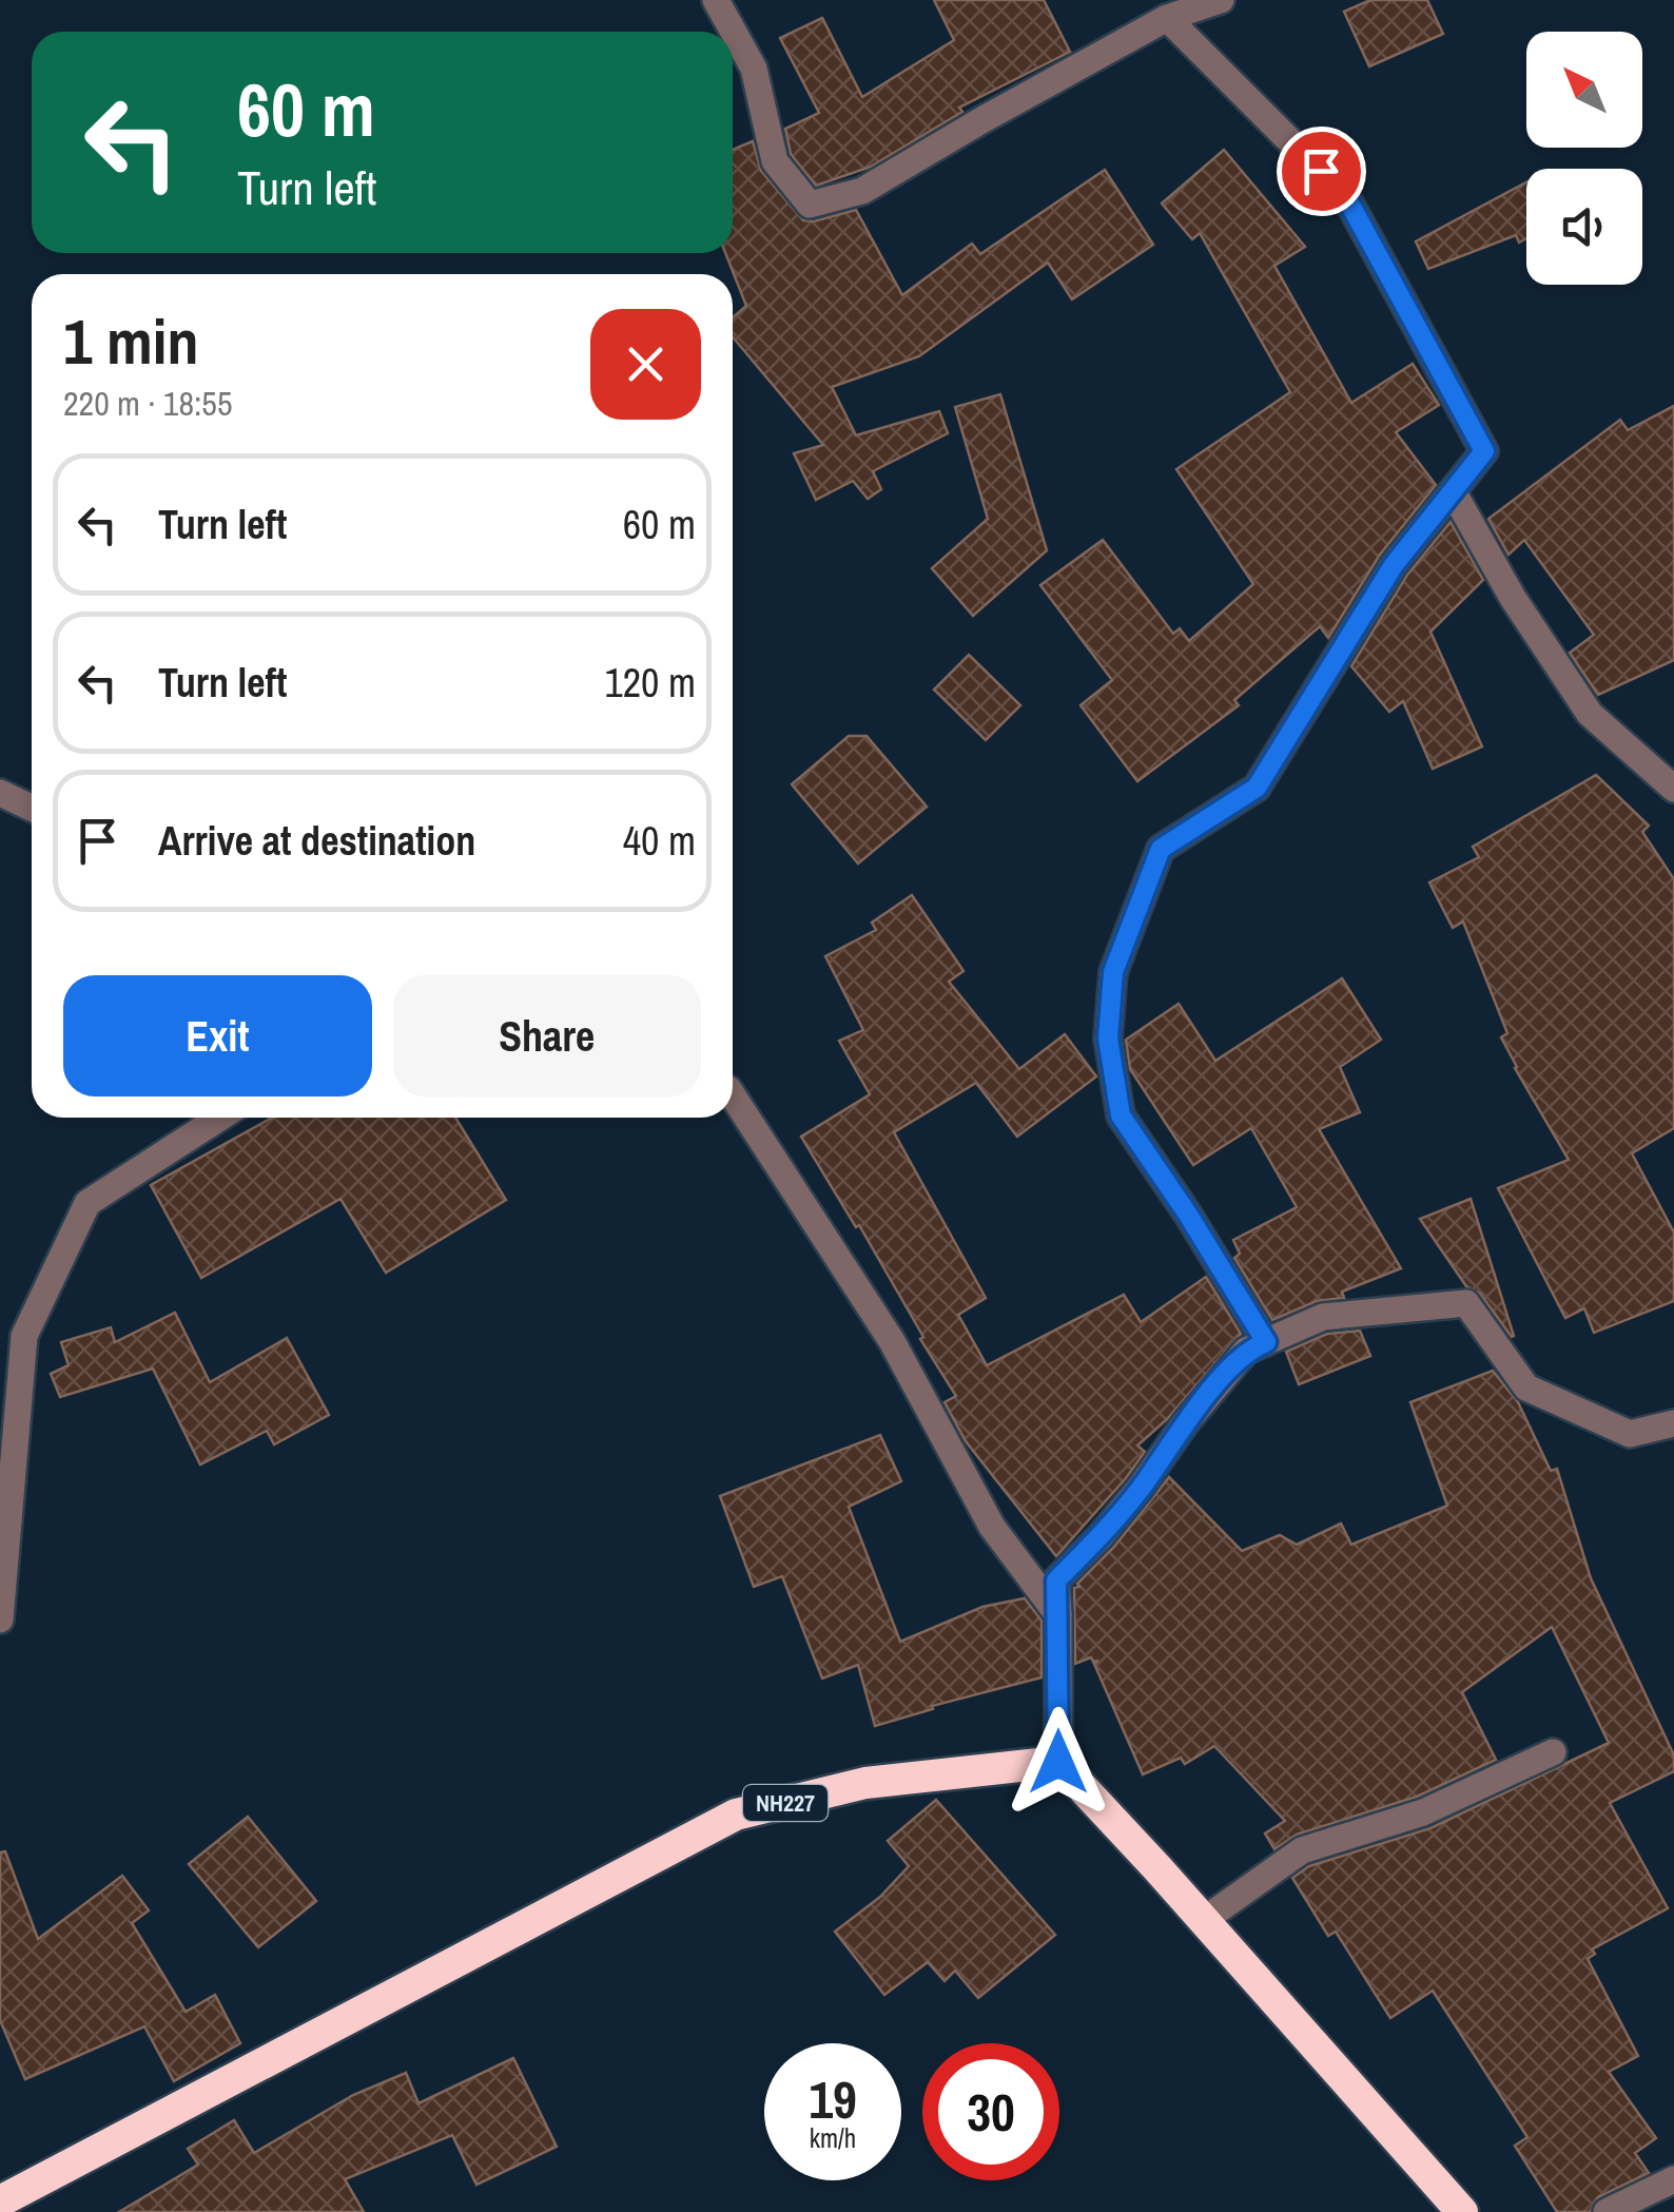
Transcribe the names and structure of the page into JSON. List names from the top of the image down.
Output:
{
  "streets": {
    "highway": ["NH227"]
  },
  "north": "top left",
  "page": {
    "turn": ["60 m", "Turn left"],
    "heading": ["1 min", "220 m · 18:55"],
    "list": [
      {
        "name": "Turn left",
        "value": "60 m"
      },
      {
        "name": "Turn left",
        "value": "120 m"
      },
      {
        "name": "Arrive at destination",
        "value": "40 m"
      }
    ],
    "buttons": ["Exit", "Share"],
    "speed": "19 km/h",
    "limit": "30"
  }
}
